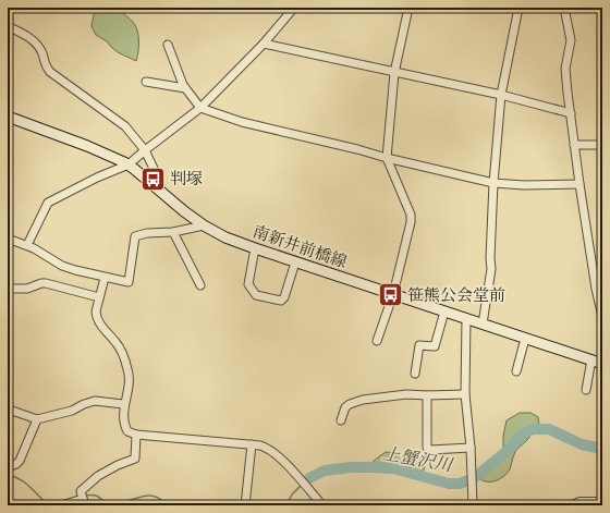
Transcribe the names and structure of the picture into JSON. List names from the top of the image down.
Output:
{
  "streets": {
    "main road": ["南新井前橋線"]
  },
  "water": ["上蟹沢川"],
  "places": {
    "bus stop": ["判塚", "笹熊公会堂前"]
  }
}
